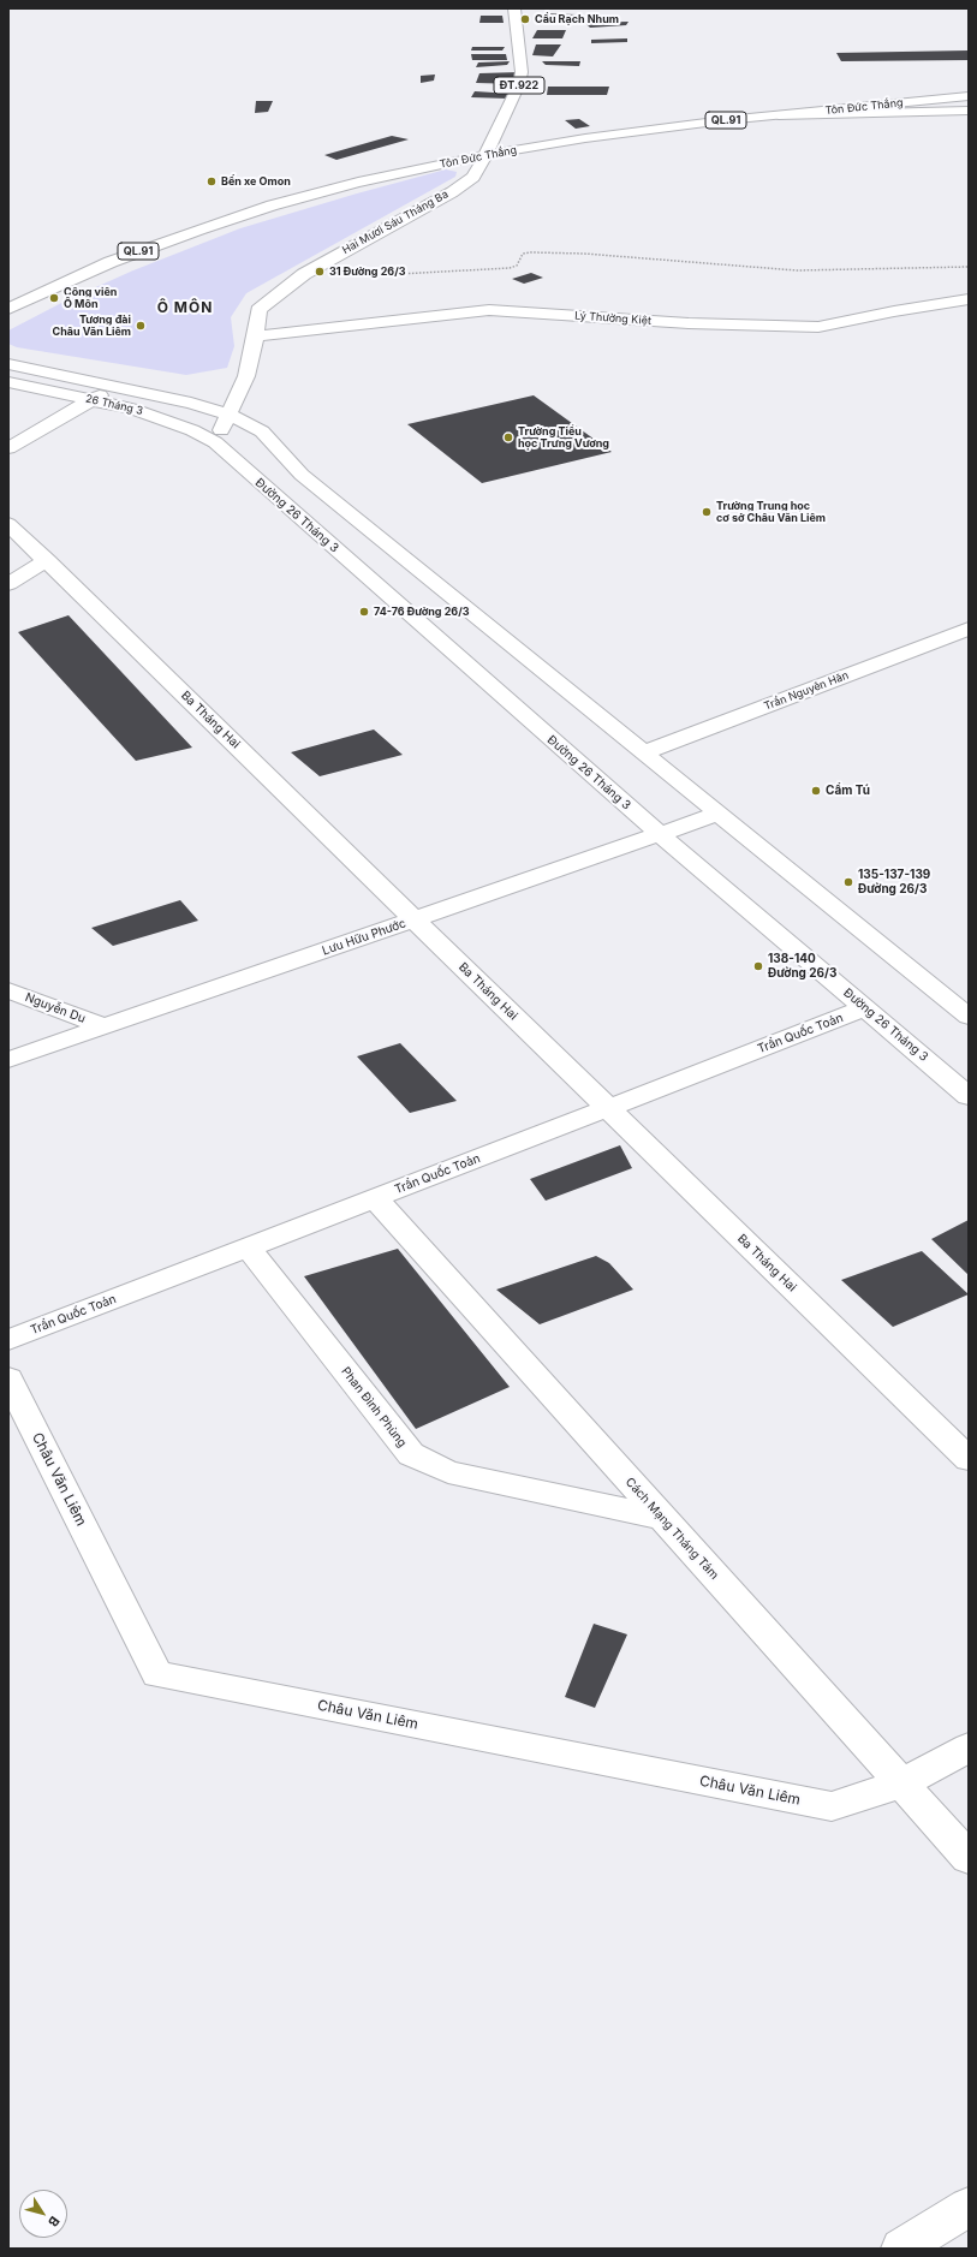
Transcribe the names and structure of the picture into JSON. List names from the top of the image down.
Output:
{
  "streets": {
    "main road": [
      "ĐT.922",
      "Tôn Đức Thắng",
      "QL.91",
      "Hai Mươi Sáu Tháng Ba",
      "Lý Thường Kiệt",
      "26 Tháng 3",
      "Đường 26 Tháng 3",
      "Trần Nguyên Hãn",
      "Ba Tháng Hai",
      "Lưu Hữu Phước",
      "Nguyễn Du",
      "Trần Quốc Toản",
      "Phan Đình Phùng",
      "Châu Văn Liêm",
      "Cách Mạng Tháng Tám"
    ]
  },
  "crossings": [
    ["ĐT.922", "Tôn Đức Thắng"],
    ["ĐT.922", "Hai Mươi Sáu Tháng Ba"],
    ["Tôn Đức Thắng", "Hai Mươi Sáu Tháng Ba"],
    ["Hai Mươi Sáu Tháng Ba", "Lý Thường Kiệt"],
    ["Hai Mươi Sáu Tháng Ba", "26 Tháng 3"],
    ["Hai Mươi Sáu Tháng Ba", "Đường 26 Tháng 3"],
    ["26 Tháng 3", "Đường 26 Tháng 3"],
    ["Đường 26 Tháng 3", "Lưu Hữu Phước"],
    ["Đường 26 Tháng 3", "Trần Quốc Toản"],
    ["Ba Tháng Hai", "Lưu Hữu Phước"],
    ["Ba Tháng Hai", "Trần Quốc Toản"],
    ["Lưu Hữu Phước", "Nguyễn Du"],
    ["Trần Quốc Toản", "Phan Đình Phùng"],
    ["Trần Quốc Toản", "Cách Mạng Tháng Tám"],
    ["Phan Đình Phùng", "Cách Mạng Tháng Tám"],
    ["Châu Văn Liêm", "Cách Mạng Tháng Tám"]
  ],
  "districts": ["Ô MÔN"],
  "places": [
    "Cầu Rạch Nhum",
    "Bến xe Omon",
    "31 Đường 26/3",
    "Công viên Ô Môn",
    "Tượng đài Châu Văn Liêm",
    "Trường Tiểu học Trưng Vương",
    "Trường Trung học cơ sở Châu Văn Liêm",
    "74-76 Đường 26/3",
    "Cẩm Tú",
    "135-137-139 Đường 26/3",
    "138-140 Đường 26/3"
  ],
  "north": "bottom right"
}
